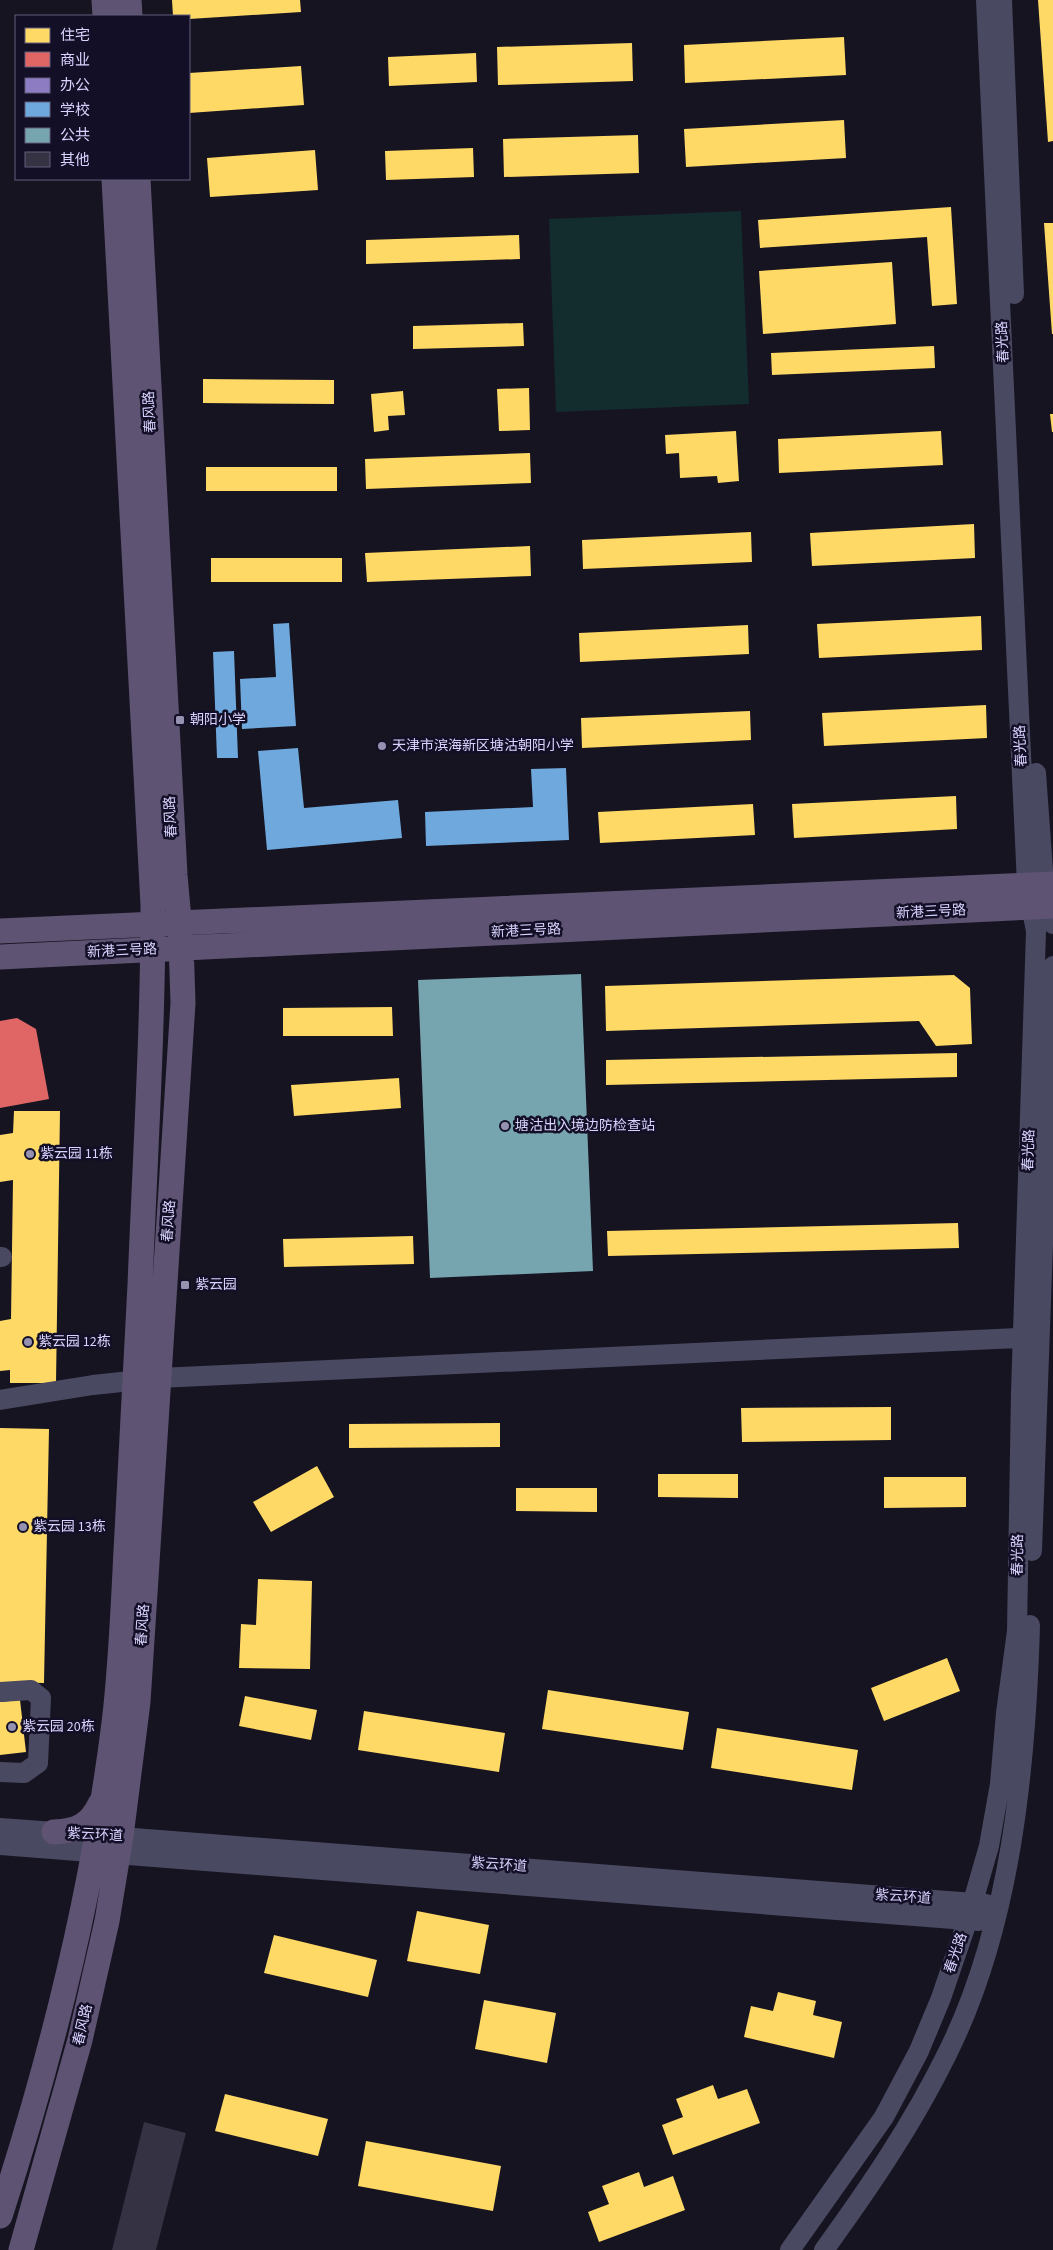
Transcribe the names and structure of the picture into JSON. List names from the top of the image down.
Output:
{
  "streets": {
    "main road": ["春风路", "新港三号路"],
    "street": ["春光路", "紫云环道"]
  },
  "crossings": [
    ["春光路", "新港三号路"],
    ["春光路", "紫云环道"],
    ["春风路", "新港三号路"],
    ["春风路", "紫云环道"]
  ],
  "places": {
    "transit": ["朝阳小学", "紫云园"],
    "other": [
      "天津市滨海新区塘沽朝阳小学",
      "塘沽出入境边防检查站",
      "紫云园 11栋",
      "紫云园 12栋",
      "紫云园 13栋",
      "紫云园 20栋"
    ]
  },
  "legend": [
    "住宅",
    "商业",
    "办公",
    "学校",
    "公共",
    "其他"
  ]
}
